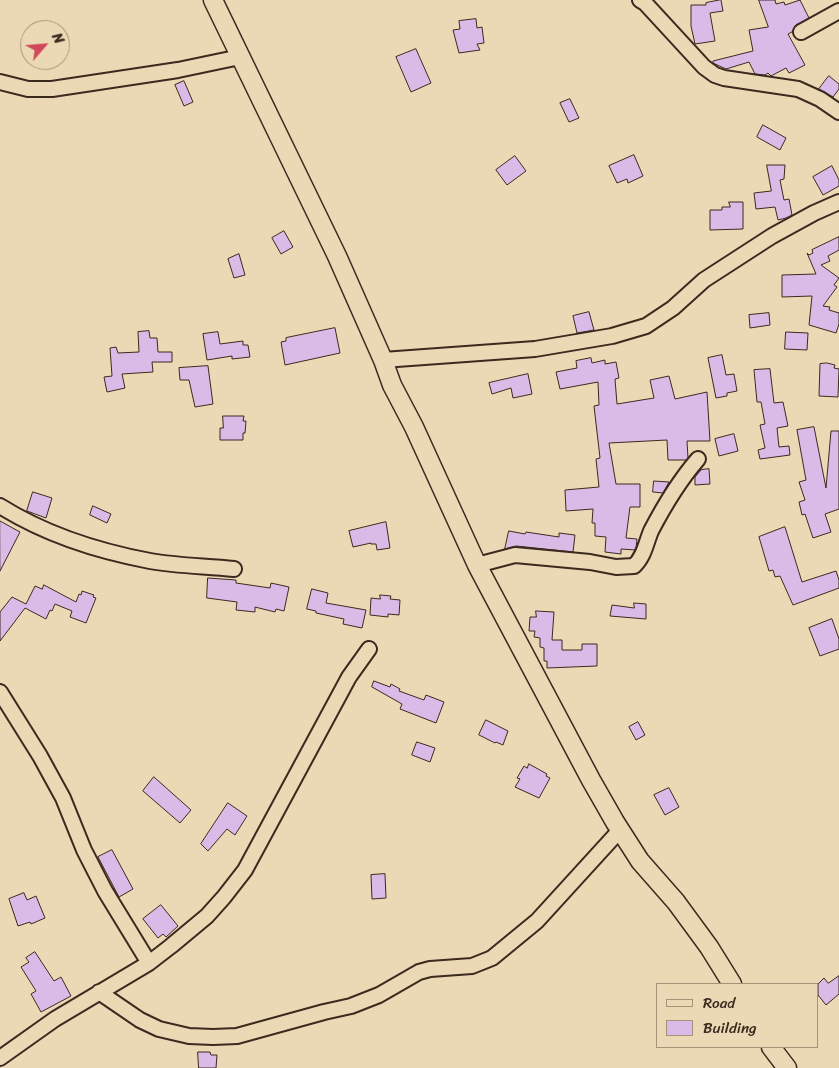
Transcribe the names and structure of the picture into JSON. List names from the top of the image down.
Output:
{
  "legend": ["Road", "Building"],
  "north": "top right"
}
